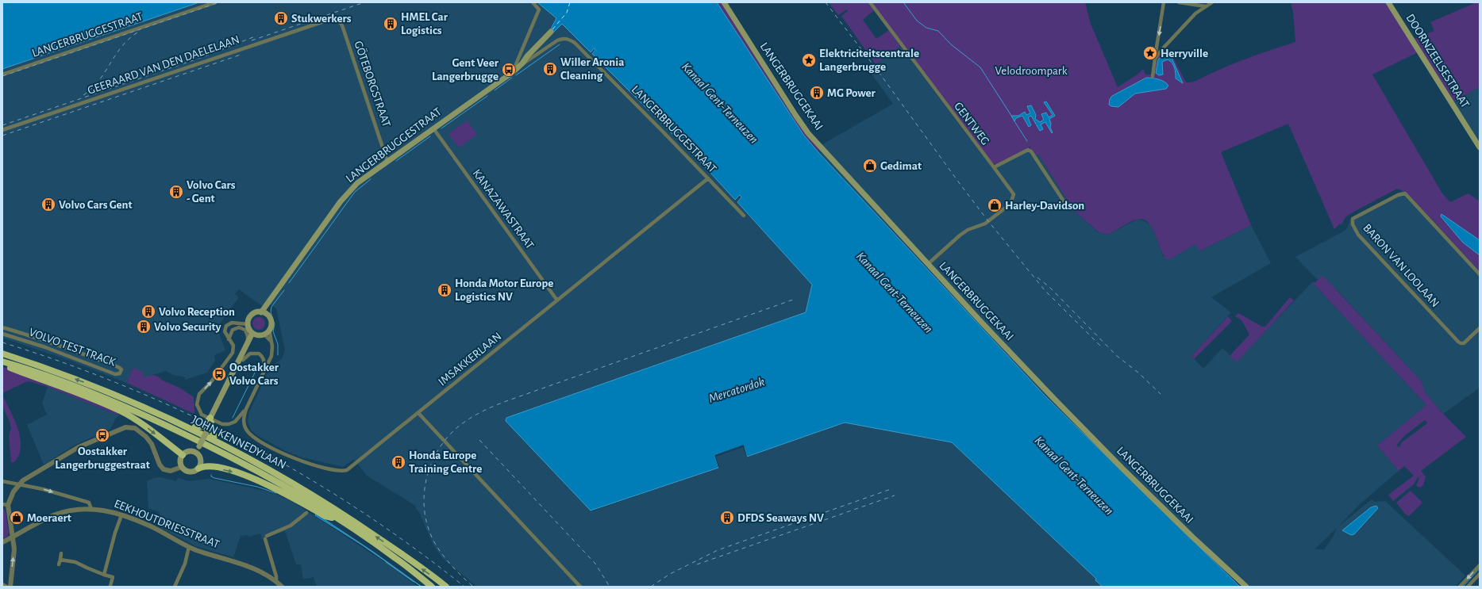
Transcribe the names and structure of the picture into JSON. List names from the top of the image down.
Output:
{
  "streets": {
    "highway": ["JOHN KENNEDYLAAN"],
    "main road": ["LANGERBRUGGESTRAAT", "DOORNZEELSESTRAAT", "LANGERBRUGGEKAAI"],
    "street": [
      "GEERAARD VAN DEN DAELELAAN",
      "GÖTEBORGSTRAAT",
      "GENTWEG",
      "KANAZAWASTRAAT",
      "BARON VAN LOOLAAN",
      "VOLVO TEST TRACK",
      "IMSAKKERLAAN",
      "EEKHOUTDRIESSTRAAT"
    ]
  },
  "crossings": [
    ["LANGERBRUGGESTRAAT", "GÖTEBORGSTRAAT"],
    ["LANGERBRUGGESTRAAT", "KANAZAWASTRAAT"],
    ["LANGERBRUGGESTRAAT", "IMSAKKERLAAN"],
    ["GEERAARD VAN DEN DAELELAAN", "GÖTEBORGSTRAAT"],
    ["LANGERBRUGGEKAAI", "GENTWEG"],
    ["KANAZAWASTRAAT", "IMSAKKERLAAN"]
  ],
  "water": ["Kanaal Gent-Terneuzen", "Mercatordok"],
  "parks": ["Velodroompark"],
  "places": {
    "building": [
      "Stukwerkers",
      "HMEL Car Logistics",
      "Willer Aronia Cleaning",
      "MG Power",
      "Volvo Cars - Gent",
      "Volvo Cars Gent",
      "Honda Motor Europe Logistics NV",
      "Volvo Reception",
      "Volvo Security",
      "Honda Europe Training Centre",
      "DFDS Seaways NV"
    ],
    "place": ["Herryville", "Elektriciteitscentrale Langerbrugge"],
    "bus stop": ["Gent Veer Langerbrugge", "Oostakker Volvo Cars", "Oostakker Langerbruggestraat"],
    "shop": ["Gedimat", "Harley-Davidson", "Moeraert"]
  }
}
